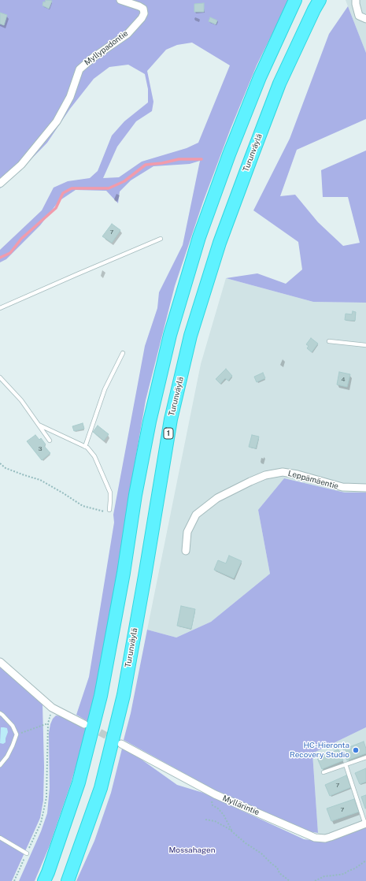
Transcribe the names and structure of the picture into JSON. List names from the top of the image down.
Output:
{
  "streets": {
    "highway": ["Turunväylä", "1"],
    "street": ["Myllypadontie", "Leppämäentie", "Myllärintie"]
  },
  "parks": ["Mossahagen"],
  "places": ["HC-Hieronta Recovery Studio"],
  "house_numbers": [
    "7",
    "4",
    "3",
    "7",
    "7"
  ]
}
